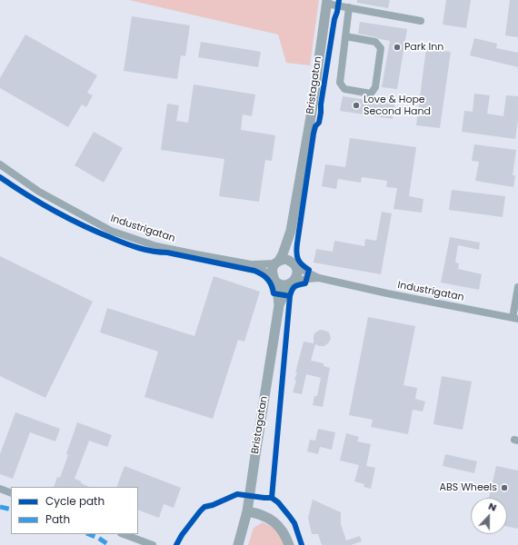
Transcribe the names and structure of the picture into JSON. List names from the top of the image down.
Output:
{
  "streets": {
    "street": ["Bristagatan", "Industrigatan"]
  },
  "crossings": [
    ["Bristagatan", "Industrigatan"]
  ],
  "places": ["Park Inn", "Love & Hope Second Hand", "ABS Wheels"],
  "legend": ["Cycle path", "Path"],
  "north": "top"
}
